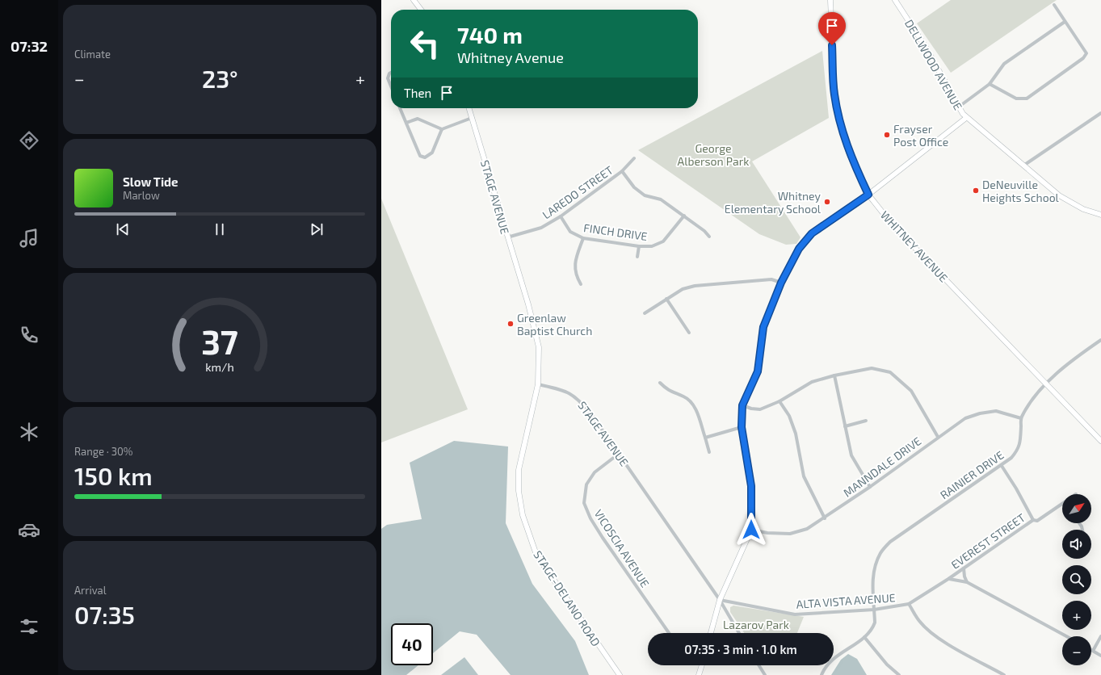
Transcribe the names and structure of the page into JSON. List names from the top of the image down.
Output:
{
  "streets": {
    "main road": [
      "DELLWOOD AVENUE",
      "STAGE AVENUE",
      "WHITNEY AVENUE",
      "STAGE-DELANO ROAD"
    ],
    "street": [
      "LAREDO STREET",
      "FINCH DRIVE",
      "MANNDALE DRIVE",
      "RAINIER DRIVE",
      "EVEREST STREET",
      "VICOSCIA AVENUE",
      "ALTA VISTA AVENUE"
    ]
  },
  "crossings": [
    ["LAREDO STREET", "STAGE AVENUE"],
    ["LAREDO STREET", "FINCH DRIVE"],
    ["STAGE AVENUE", "VICOSCIA AVENUE"],
    ["STAGE AVENUE", "STAGE-DELANO ROAD"],
    ["STAGE AVENUE", "ALTA VISTA AVENUE"],
    ["WHITNEY AVENUE", "RAINIER DRIVE"],
    ["MANNDALE DRIVE", "RAINIER DRIVE"],
    ["RAINIER DRIVE", "EVEREST STREET"],
    ["RAINIER DRIVE", "ALTA VISTA AVENUE"],
    ["EVEREST STREET", "ALTA VISTA AVENUE"]
  ],
  "parks": ["George Alberson Park", "Lazarov Park"],
  "places": [
    "Frayser Post Office",
    "DeNeuville Heights School",
    "Whitney Elementary School",
    "Greenlaw Baptist Church"
  ],
  "north": "top right",
  "page": {
    "tabs": "07:32",
    "tile": [
      "Climate",
      ["Range · 30%", "150 km"],
      ["Arrival", "07:35"]
    ],
    "turn": ["740 m", "Whitney Avenue"],
    "heat": ["−", "23°", "+"],
    "then": "Then",
    "song": ["Slow Tide", "Marlow"],
    "map_buttons": ["+", "−"],
    "limit": "40",
    "trip": "07:35 · 3 min · 1.0 km",
    "gauge": ["37", "km/h"]
  }
}
